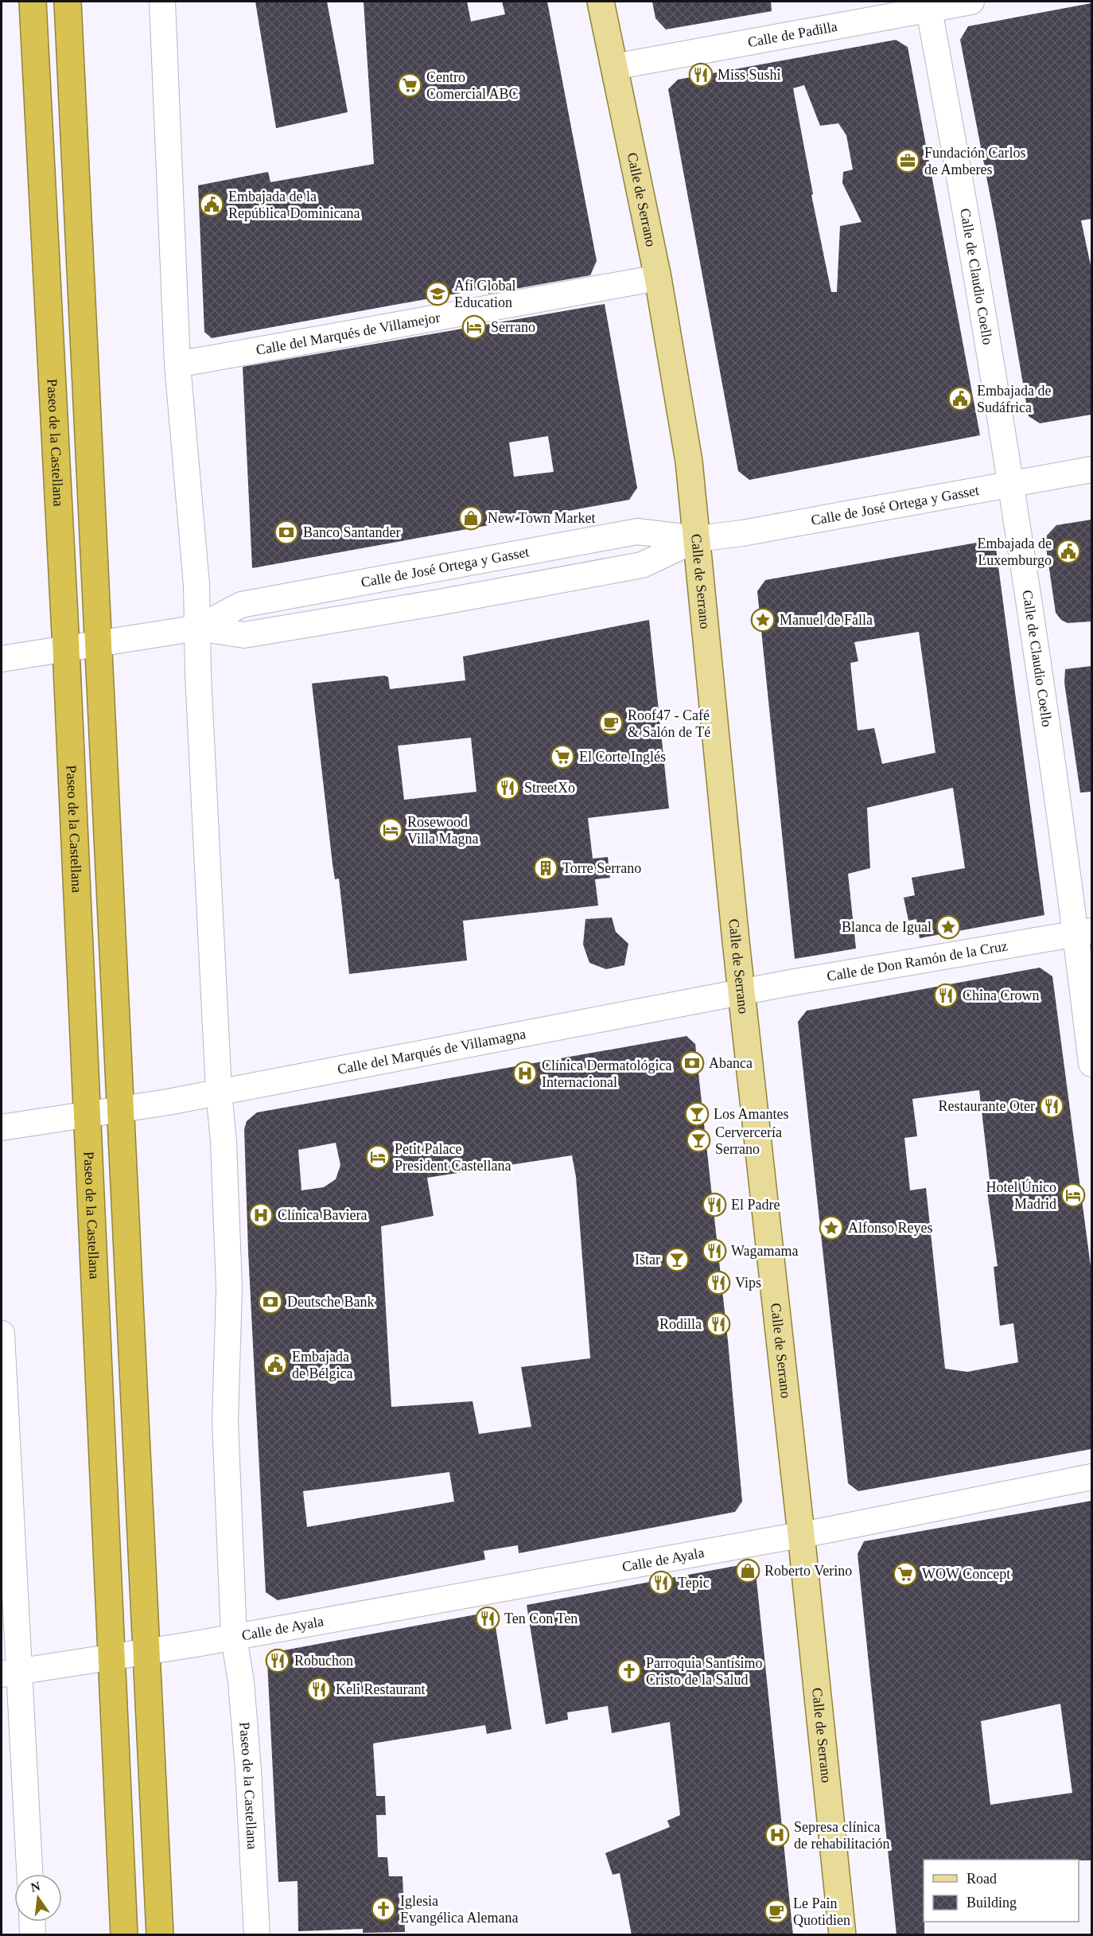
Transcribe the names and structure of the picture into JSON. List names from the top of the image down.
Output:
{
  "streets": {
    "highway": ["Paseo de la Castellana"],
    "main road": ["Calle de Serrano"],
    "street": [
      "Calle de Padilla",
      "Calle de Claudio Coello",
      "Calle del Marqués de Villamejor",
      "Calle de José Ortega y Gasset",
      "Calle de Don Ramón de la Cruz",
      "Calle del Marqués de Villamagna",
      "Calle de Ayala"
    ]
  },
  "crossings": [
    ["Calle de Padilla", "Calle de Serrano"],
    ["Calle de Padilla", "Calle de Claudio Coello"],
    ["Calle de Serrano", "Calle del Marqués de Villamejor"],
    ["Calle de Serrano", "Calle de José Ortega y Gasset"],
    ["Calle de Serrano", "Calle de Don Ramón de la Cruz"],
    ["Calle de Serrano", "Calle del Marqués de Villamagna"],
    ["Calle de Serrano", "Calle de Ayala"],
    ["Calle de Claudio Coello", "Calle de José Ortega y Gasset"],
    ["Calle de Claudio Coello", "Calle de Don Ramón de la Cruz"],
    ["Calle del Marqués de Villamejor", "Paseo de la Castellana"],
    ["Paseo de la Castellana", "Calle de José Ortega y Gasset"],
    ["Paseo de la Castellana", "Calle del Marqués de Villamagna"],
    ["Paseo de la Castellana", "Calle de Ayala"],
    ["Calle de Don Ramón de la Cruz", "Calle del Marqués de Villamagna"]
  ],
  "places": {
    "restaurant": [
      "Miss Sushi",
      "StreetXo",
      "China Crown",
      "Restaurante Oter",
      "El Padre",
      "Wagamama",
      "Vips",
      "Rodilla",
      "Tepic",
      "Ten Con Ten",
      "Robuchon",
      "Keli Restaurant"
    ],
    "supermarket": ["Centro Comercial ABC", "El Corte Inglés", "WOW Concept"],
    "office": ["Fundación Carlos de Amberes"],
    "public building": [
      "Embajada de la República Dominicana",
      "Embajada de Sudáfrica",
      "Embajada de Luxemburgo",
      "Embajada de Bélgica"
    ],
    "school or university": ["Afi Global Education"],
    "hotel": [
      "Serrano",
      "Rosewood Villa Magna",
      "Petit Palace President Castellana",
      "Hotel Único Madrid"
    ],
    "shop": ["New Town Market", "Roberto Verino"],
    "bank": ["Banco Santander", "Abanca", "Deutsche Bank"],
    "place": ["Manuel de Falla", "Blanca de Igual", "Alfonso Reyes"],
    "cafe": ["Roof47 - Café & Salón de Té", "Le Pain Quotidien"],
    "building": ["Torre Serrano"],
    "hospital": ["Clínica Dermatológica Internacional", "Clínica Baviera", "Sepresa clínica de rehabilitación"],
    "bar": ["Los Amantes", "Cervercería Serrano", "Ištar"],
    "church": ["Parroquia Santísimo Cristo de la Salud", "Iglesia Evangélica Alemana"]
  },
  "legend": ["Road", "Building"],
  "north": "top"
}
